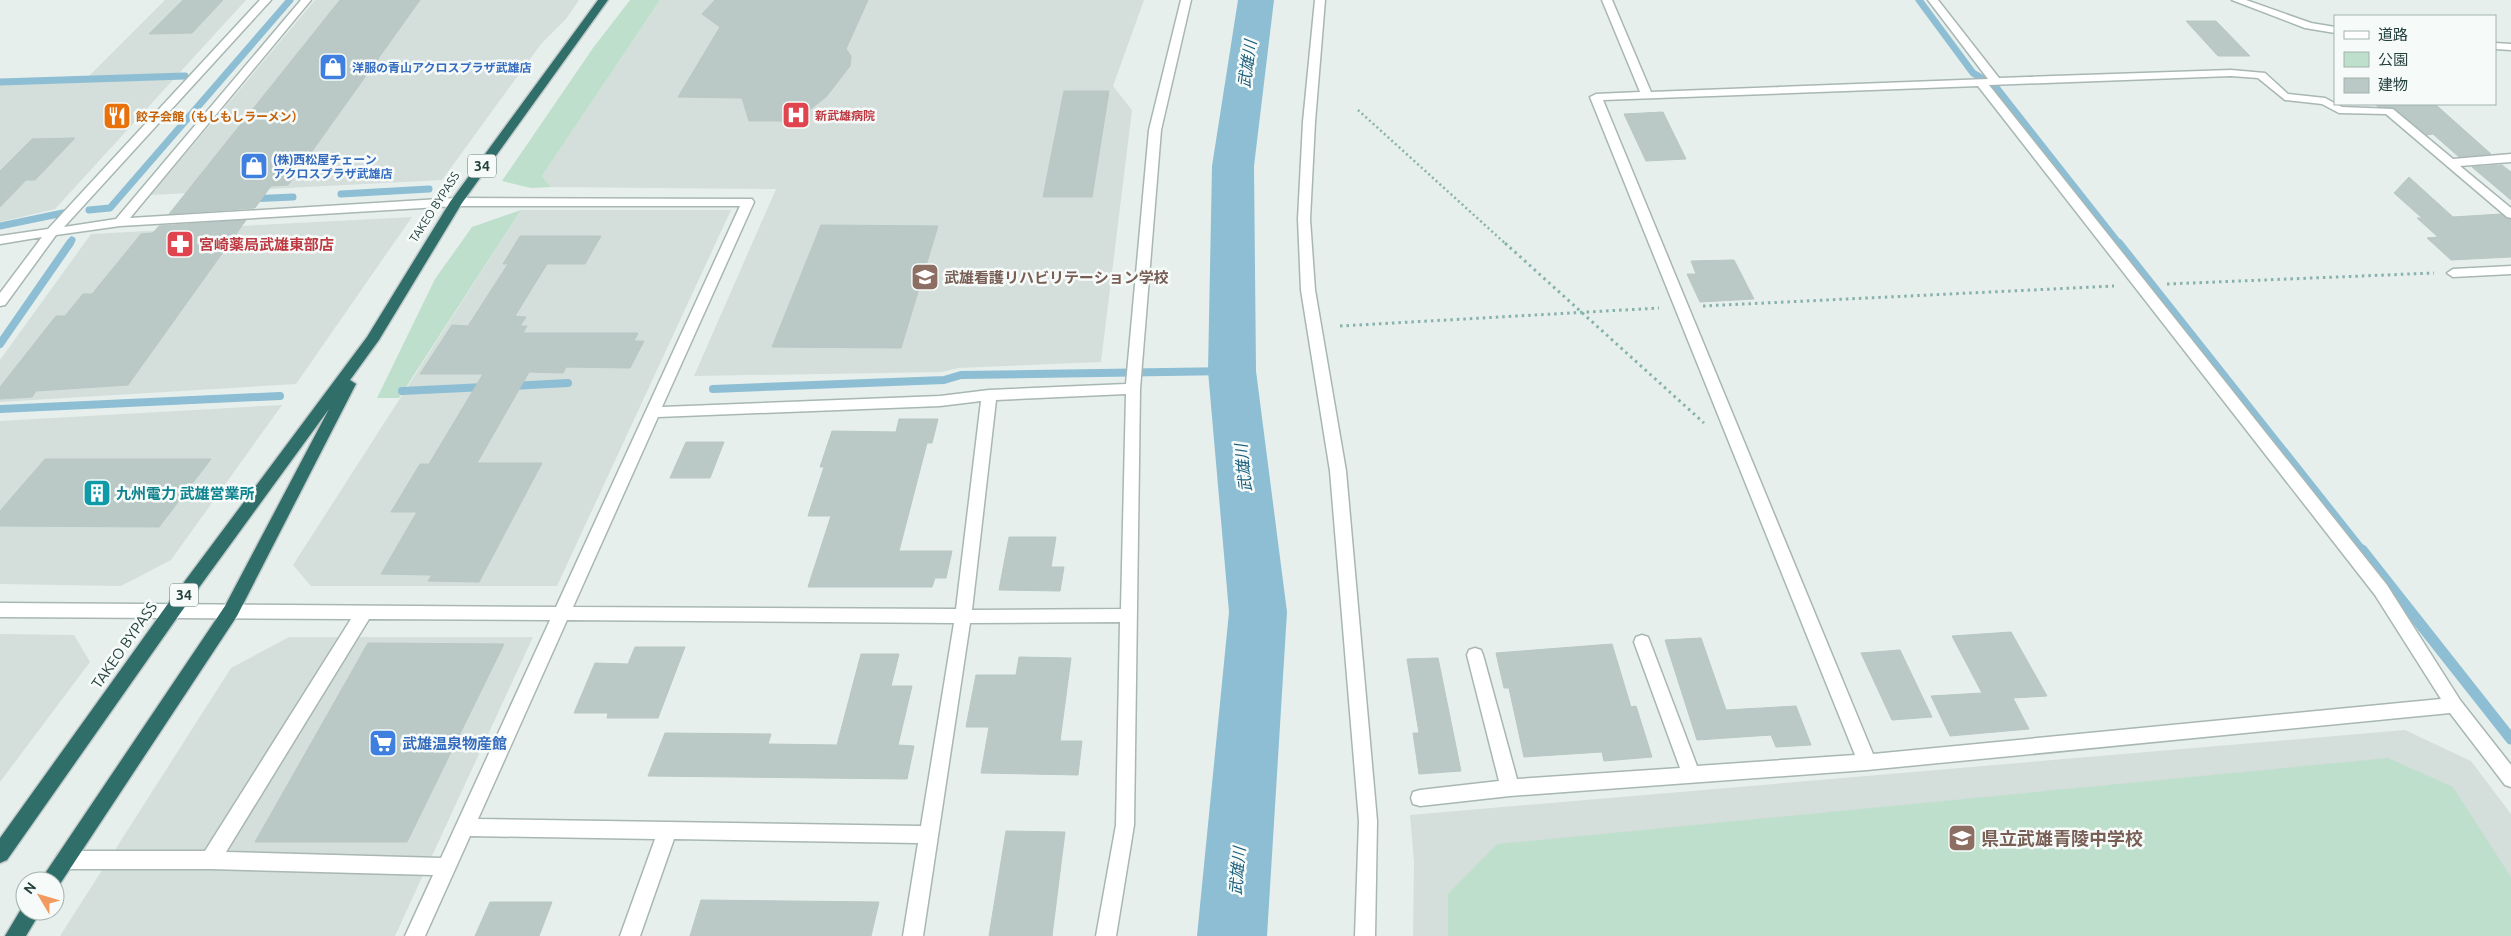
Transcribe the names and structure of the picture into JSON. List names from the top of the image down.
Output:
{
  "streets": {
    "highway": ["34", "TAKEO BYPASS"]
  },
  "water": ["武雄川"],
  "places": {
    "shop": ["洋服の青山アクロスプラザ武雄店", "(株)西松屋チェーン アクロスプラザ武雄店"],
    "hospital": ["新武雄病院"],
    "restaurant": ["餃子会館（もしもしラーメン）"],
    "pharmacy": ["宮崎薬局武雄東部店"],
    "school or university": ["武雄看護リハビリテーション学校", "県立武雄青陵中学校"],
    "building": ["九州電力 武雄営業所"],
    "supermarket": ["武雄温泉物産館"]
  },
  "legend": ["道路", "公園", "建物"],
  "north": "top left"
}
